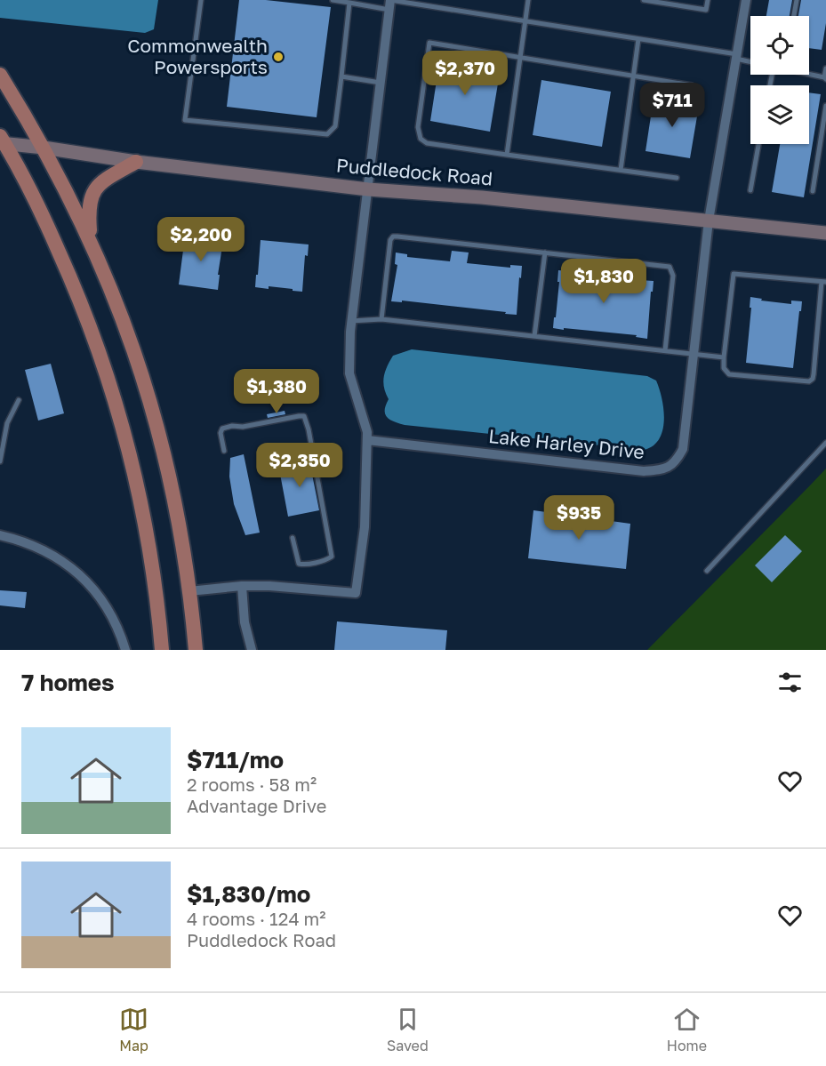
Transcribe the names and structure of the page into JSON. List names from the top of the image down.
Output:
{
  "streets": {
    "main road": ["Puddledock Road"],
    "street": ["Lake Harley Drive"]
  },
  "crossings": [
    ["Puddledock Road", "Lake Harley Drive"]
  ],
  "places": ["Commonwealth Powersports"],
  "page": {
    "price": [
      "$2,370",
      "$711",
      "$2,200",
      "$1,830",
      "$1,380",
      "$2,350",
      "$935"
    ],
    "heading": "7 homes",
    "list": [
      {
        "name": "$711/mo",
        "note": "2 rooms · 58 m² · Advantage Drive"
      },
      {
        "name": "$1,830/mo",
        "note": "4 rooms · 124 m² · Puddledock Road"
      }
    ],
    "tabs": ["Map", "Saved", "Home"]
  }
}
